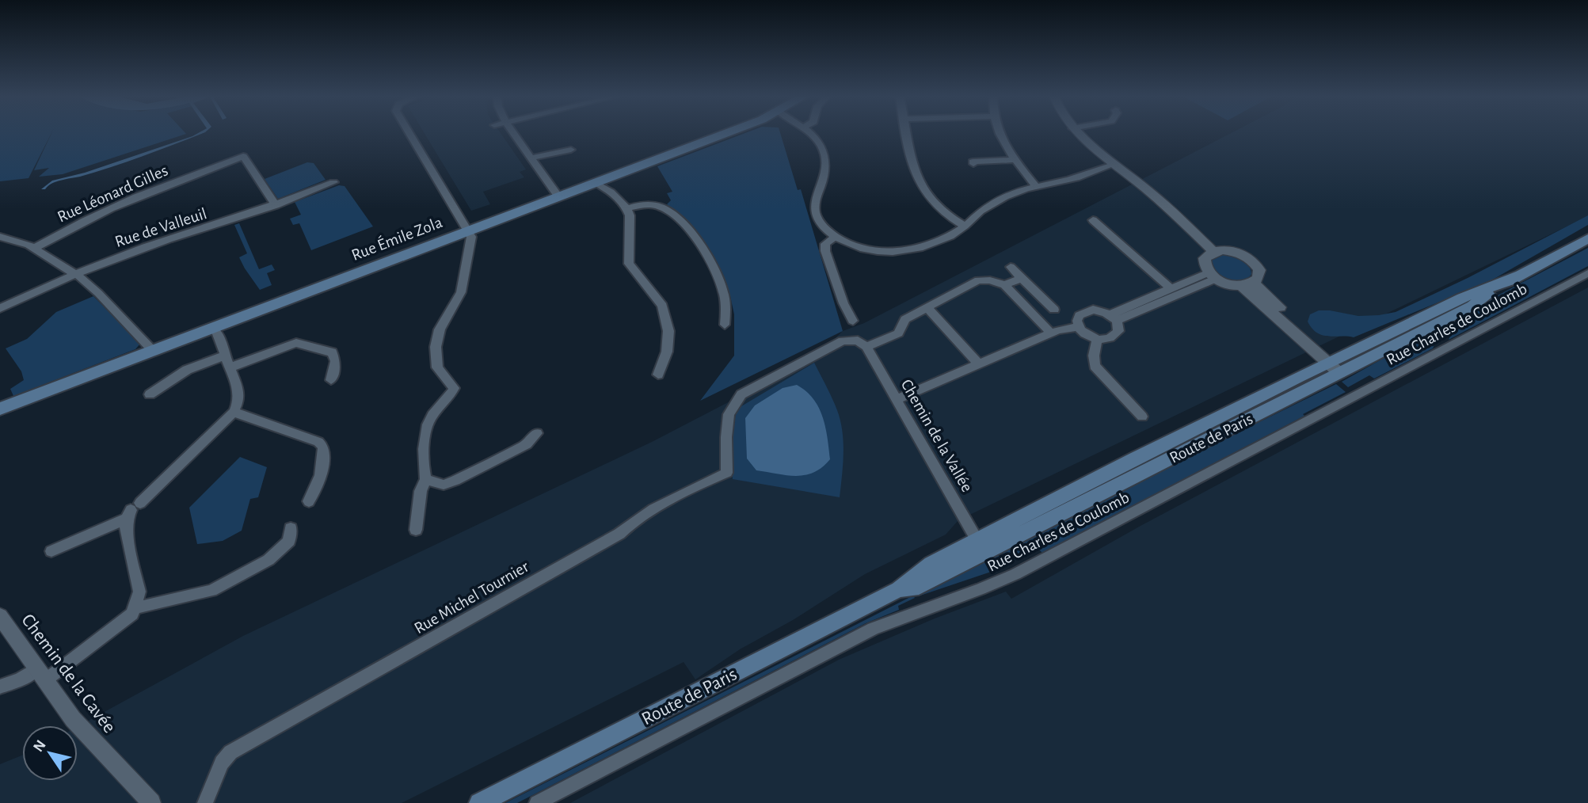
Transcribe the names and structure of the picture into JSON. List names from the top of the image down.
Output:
{
  "streets": {
    "main road": ["Rue Émile Zola", "Route de Paris"],
    "street": [
      "Rue Léonard Gilles",
      "Rue de Valleuil",
      "Rue Charles de Coulomb",
      "Chemin de la Vallée",
      "Rue Michel Tournier",
      "Chemin de la Cavée"
    ]
  },
  "crossings": [
    ["Rue Léonard Gilles", "Rue de Valleuil"],
    ["Chemin de la Vallée", "Route de Paris"],
    ["Chemin de la Vallée", "Rue Michel Tournier"]
  ],
  "north": "top left"
}
